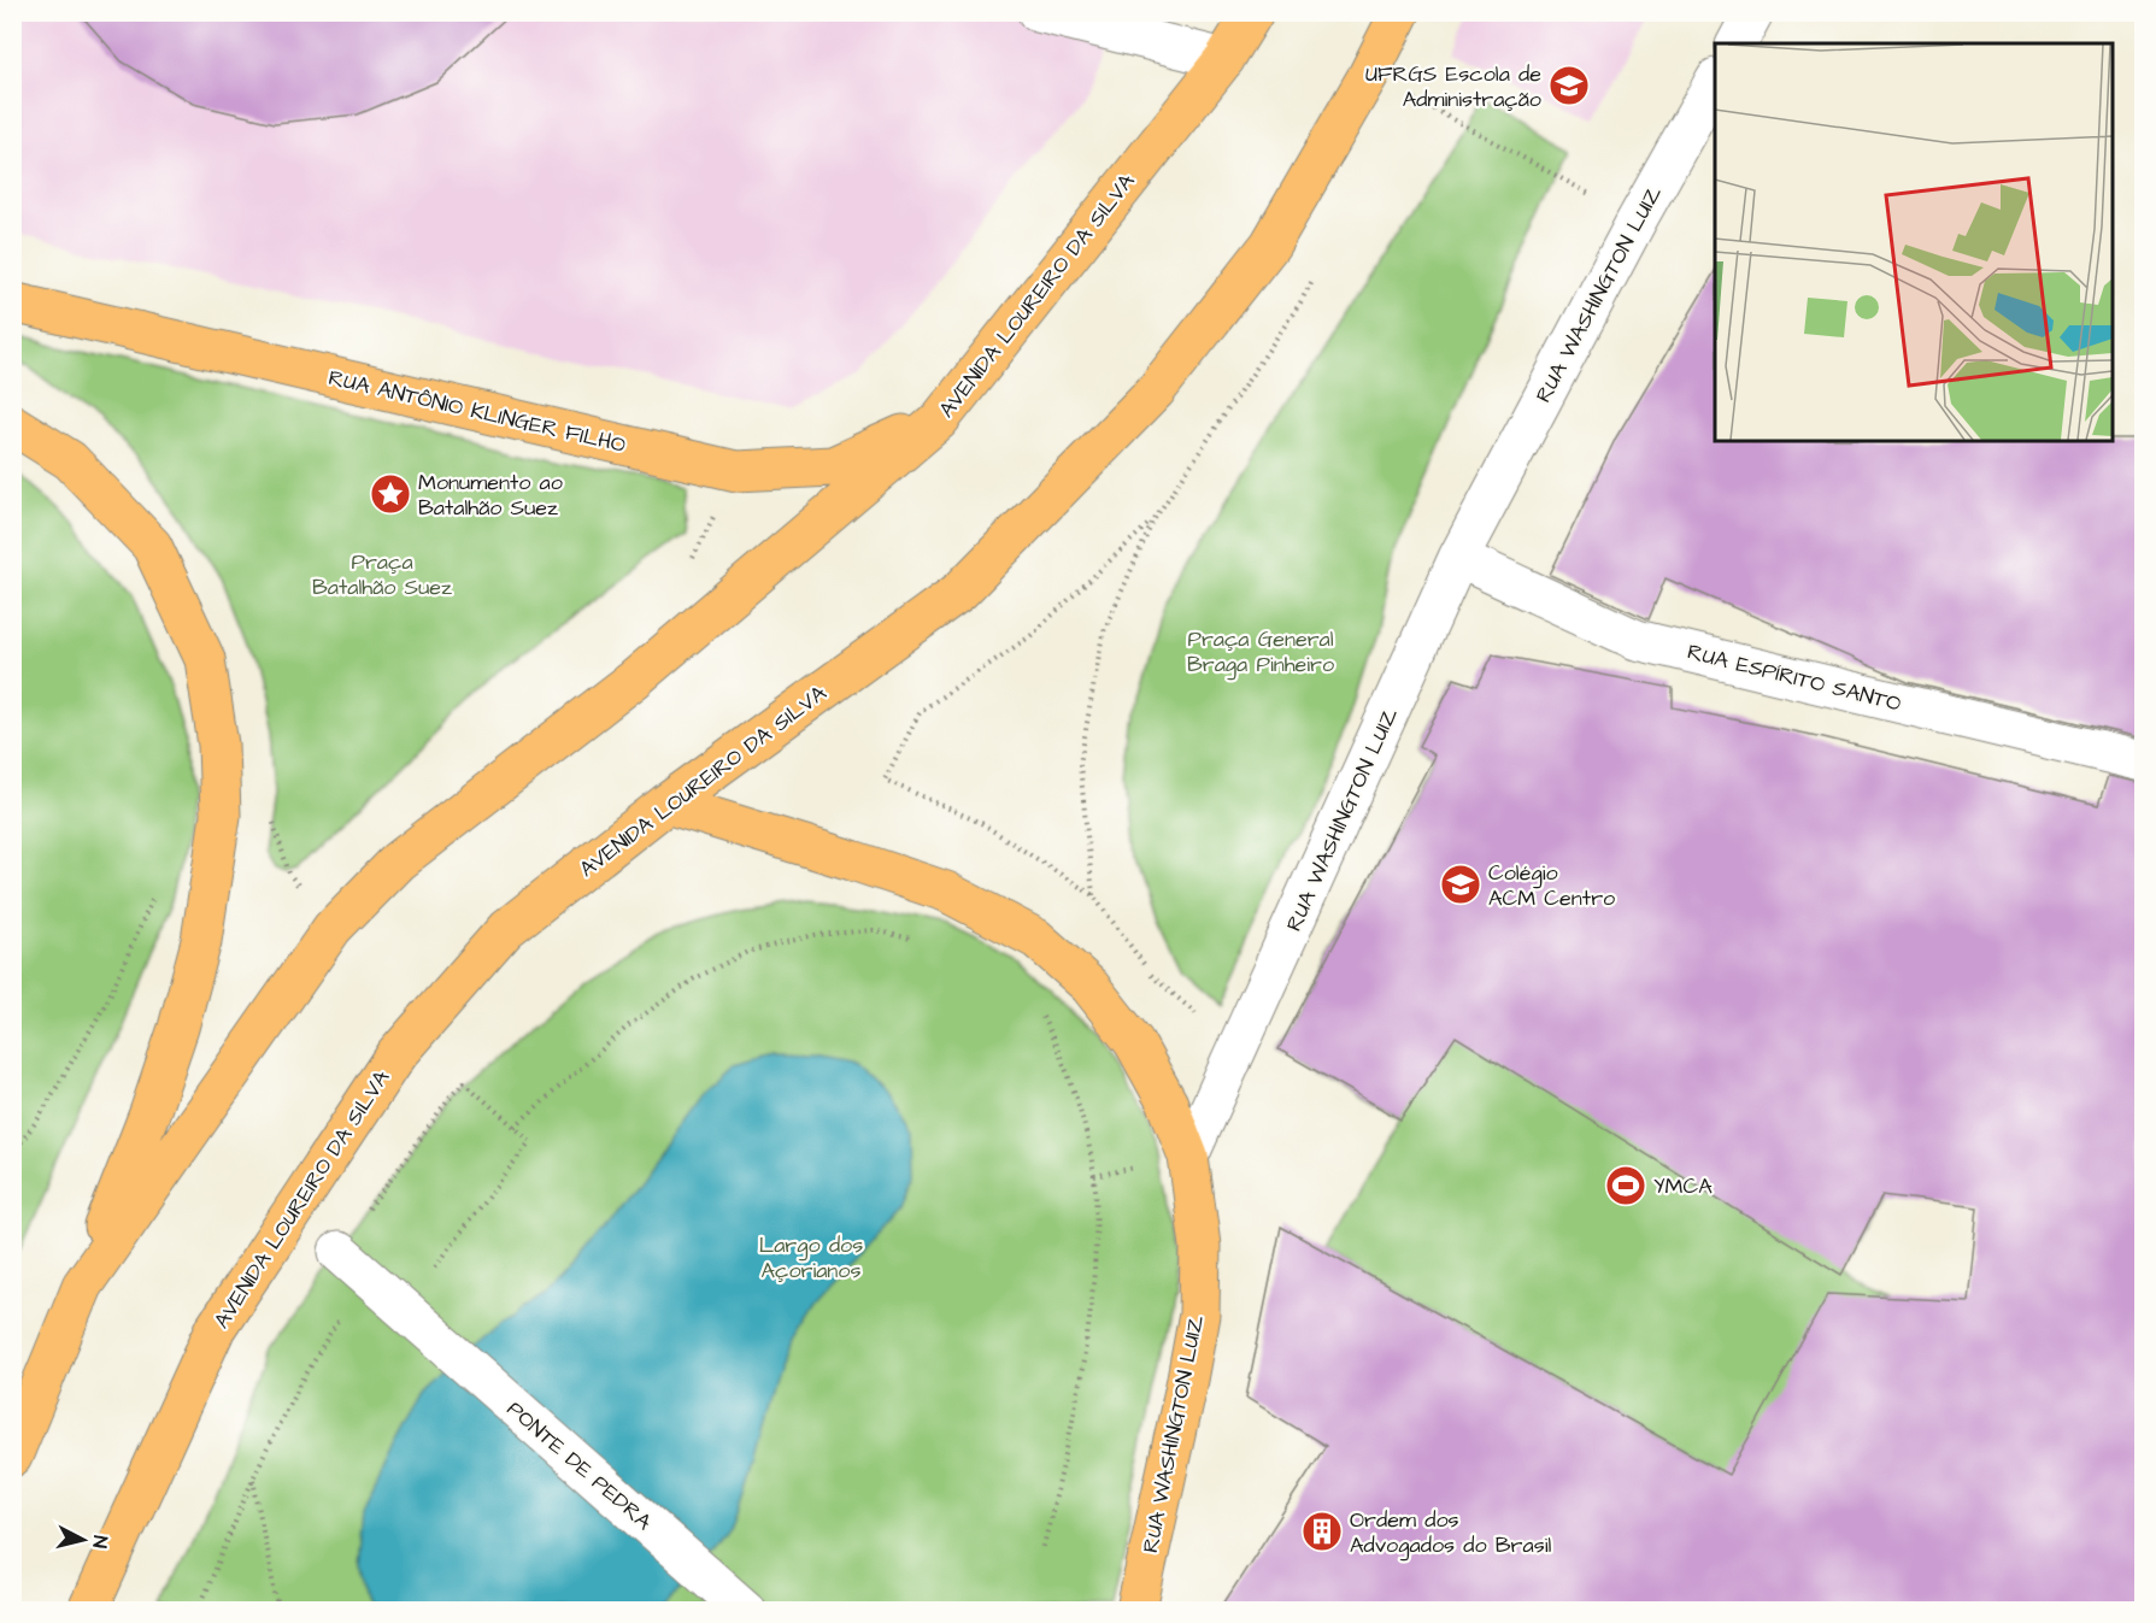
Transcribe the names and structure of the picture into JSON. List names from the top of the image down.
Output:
{
  "streets": {
    "main road": ["RUA WASHINGTON LUIZ", "AVENIDA LOUREIRO DA SILVA", "RUA ANTÔNIO KLINGER FILHO"],
    "street": ["RUA ESPÍRITO SANTO", "PONTE DE PEDRA"]
  },
  "crossings": [
    ["RUA WASHINGTON LUIZ", "RUA ESPÍRITO SANTO"],
    ["AVENIDA LOUREIRO DA SILVA", "RUA ANTÔNIO KLINGER FILHO"]
  ],
  "parks": ["Praça Batalhão Suez", "Praça General Braga Pinheiro", "Largo dos Açorianos"],
  "places": {
    "school or university": ["UFRGS Escola de Administração", "Colégio ACM Centro"],
    "place": ["Monumento ao Batalhão Suez"],
    "sports": ["YMCA"],
    "building": ["Ordem dos Advogados do Brasil"]
  },
  "north": "right"
}
